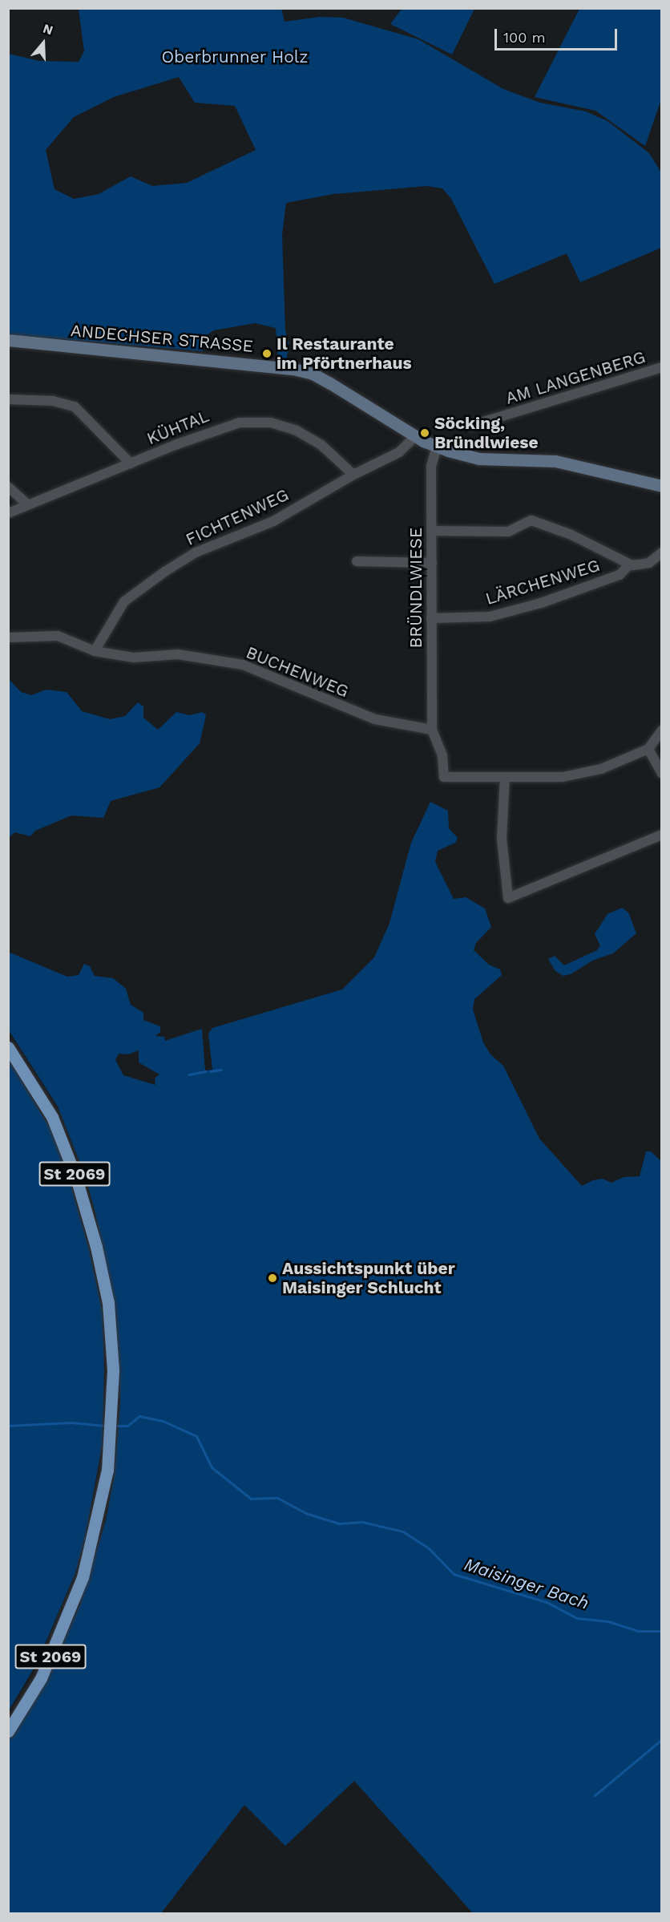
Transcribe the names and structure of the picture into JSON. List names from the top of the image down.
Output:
{
  "streets": {
    "main road": ["St 2069"],
    "street": [
      "ANDECHSER STRASSE",
      "AM LANGENBERG",
      "KÜHTAL",
      "FICHTENWEG",
      "LÄRCHENWEG",
      "BRÜNDLWIESE",
      "BUCHENWEG"
    ]
  },
  "crossings": [
    ["ANDECHSER STRASSE", "FICHTENWEG"],
    ["ANDECHSER STRASSE", "BRÜNDLWIESE"],
    ["KÜHTAL", "FICHTENWEG"],
    ["FICHTENWEG", "BUCHENWEG"],
    ["LÄRCHENWEG", "BRÜNDLWIESE"],
    ["BRÜNDLWIESE", "BUCHENWEG"]
  ],
  "water": ["Maisinger Bach"],
  "parks": ["Oberbrunner Holz"],
  "places": ["Il Restaurante im Pförtnerhaus", "Söcking, Bründlwiese", "Aussichtspunkt über Maisinger Schlucht"],
  "scale_bar": "100 m",
  "north": "top"
}
